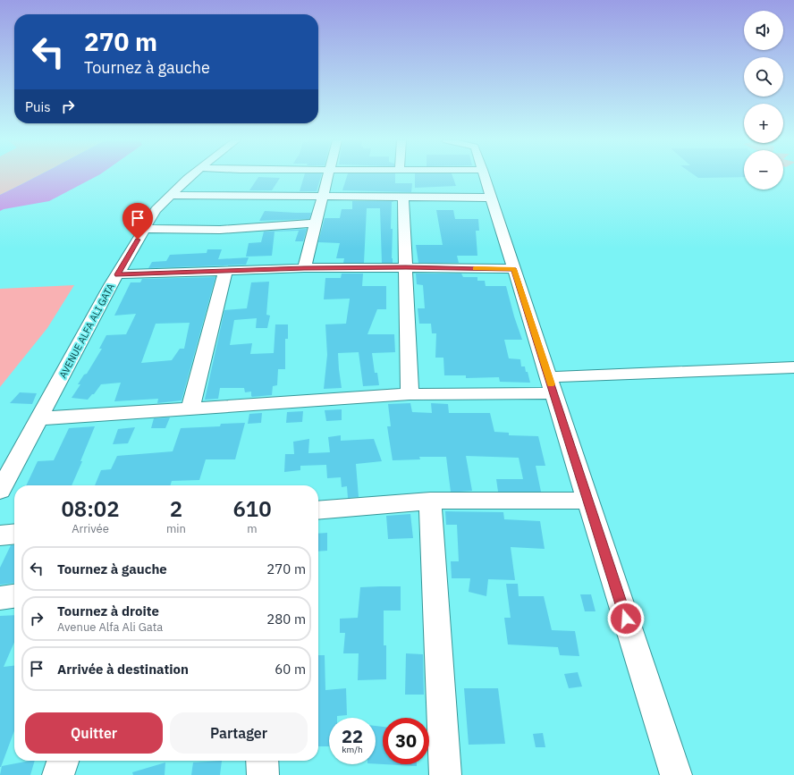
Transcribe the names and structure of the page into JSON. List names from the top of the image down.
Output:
{
  "streets": {
    "street": ["AVENUE ALFA ALI GATA"]
  },
  "page": {
    "map_buttons": ["+", "−"],
    "turn": ["270 m", "Tournez à gauche"],
    "then": "Puis",
    "eta": [
      "08:02",
      "Arrivée",
      "2",
      "min",
      "610",
      "m"
    ],
    "list": [
      {
        "name": "Tournez à gauche",
        "value": "270 m"
      },
      {
        "name": "Tournez à droite",
        "note": "Avenue Alfa Ali Gata",
        "value": "280 m"
      },
      {
        "name": "Arrivée à destination",
        "value": "60 m"
      }
    ],
    "buttons": ["Quitter", "Partager"],
    "speed": "22 km/h",
    "limit": "30"
  }
}
